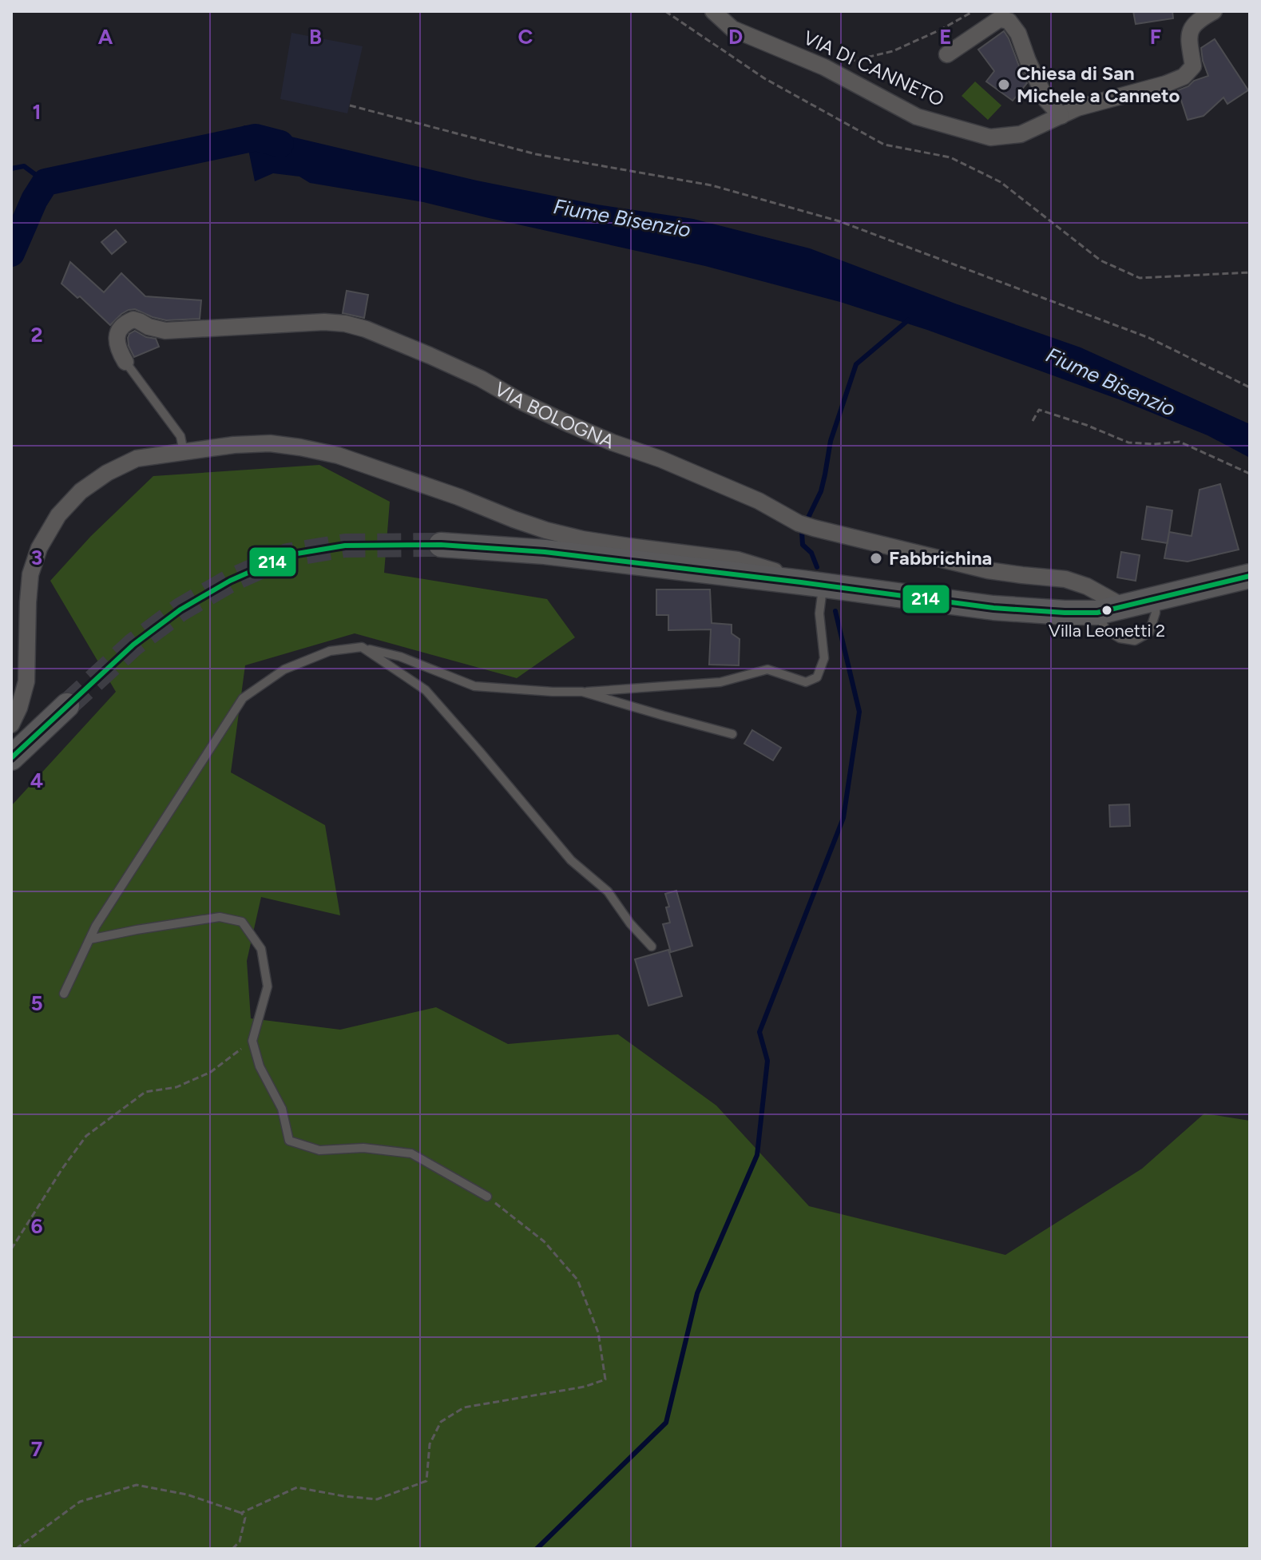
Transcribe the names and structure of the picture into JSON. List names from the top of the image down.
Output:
{
  "streets": {
    "street": ["VIA DI CANNETO", "VIA BOLOGNA"]
  },
  "water": ["Fiume Bisenzio"],
  "places": ["Chiesa di San Michele a Canneto", "Fabbrichina", "Villa Leonetti 2"],
  "lines": ["transit line 214"],
  "grid": {
    "columns": [
      "A",
      "B",
      "C",
      "D",
      "E",
      "F"
    ],
    "rows": [
      "1",
      "2",
      "3",
      "4",
      "5",
      "6",
      "7"
    ]
  }
}
